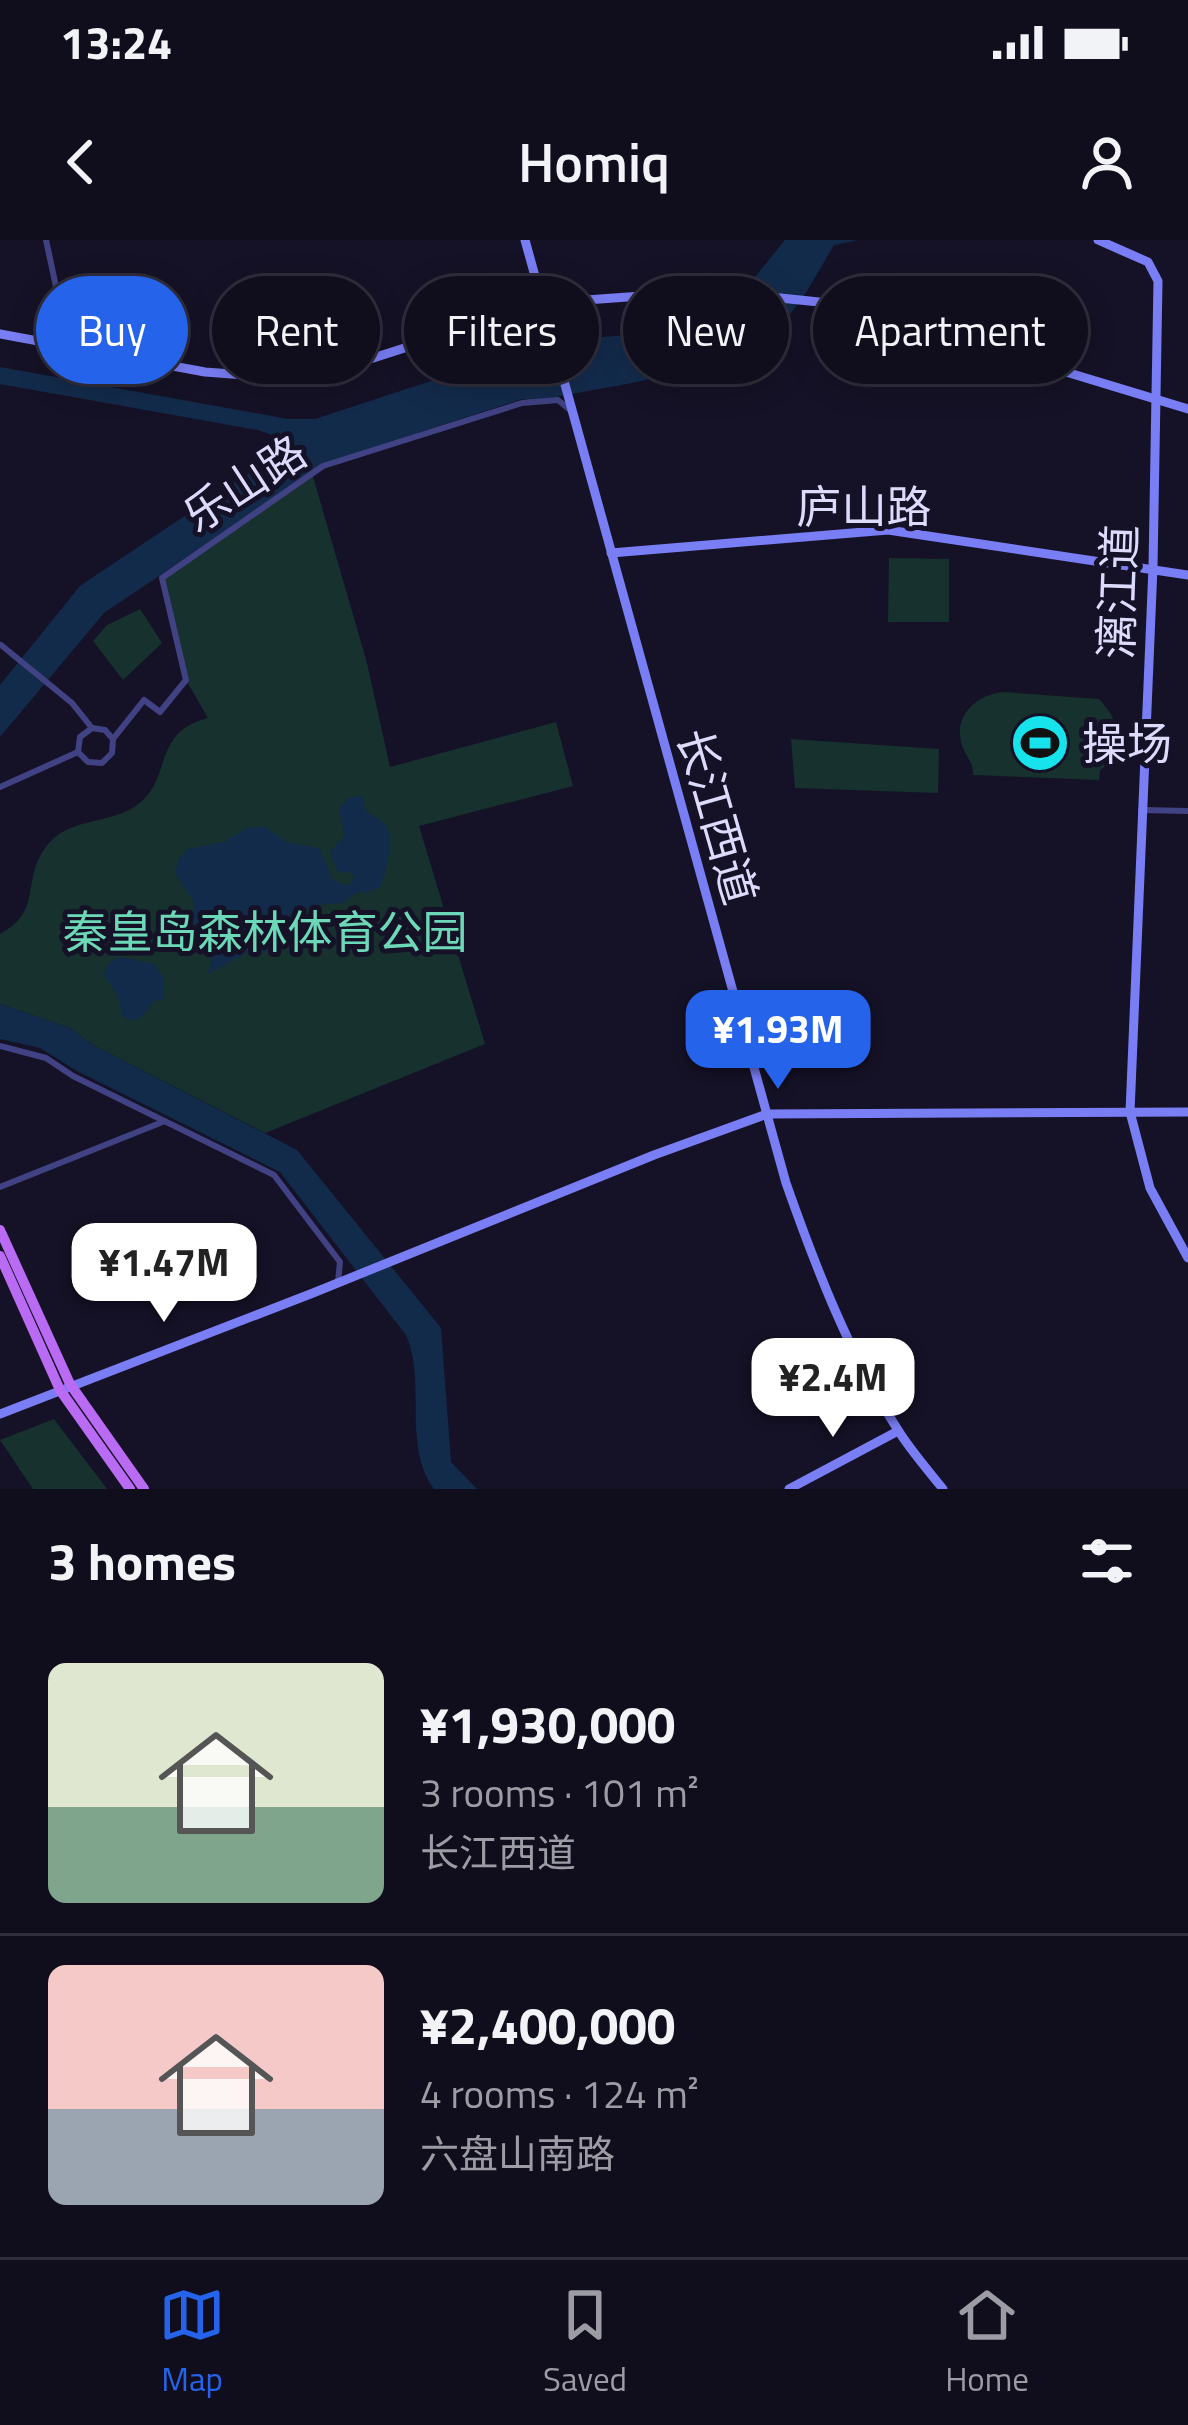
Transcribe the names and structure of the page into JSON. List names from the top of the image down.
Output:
{
  "streets": {
    "street": [
      "乐山路",
      "庐山路",
      "漓江道",
      "长江西道"
    ]
  },
  "crossings": [
    ["乐山路", "长江西道"],
    ["庐山路", "漓江道"],
    ["庐山路", "长江西道"]
  ],
  "parks": ["秦皇岛森林体育公园"],
  "places": {
    "sports": ["操场"]
  },
  "page": {
    "status": "13:24",
    "header": "Homiq",
    "chip": [
      "Buy",
      "Rent",
      "Filters",
      "New",
      "Apartment"
    ],
    "price": ["¥1.93M", "¥1.47M", "¥2.4M"],
    "heading": "3 homes",
    "list": [
      {
        "name": "¥1,930,000",
        "note": "3 rooms · 101 m² · 长江西道"
      },
      {
        "name": "¥2,400,000",
        "note": "4 rooms · 124 m² · 六盘山南路"
      }
    ],
    "tabs": ["Map", "Saved", "Home"]
  }
}
